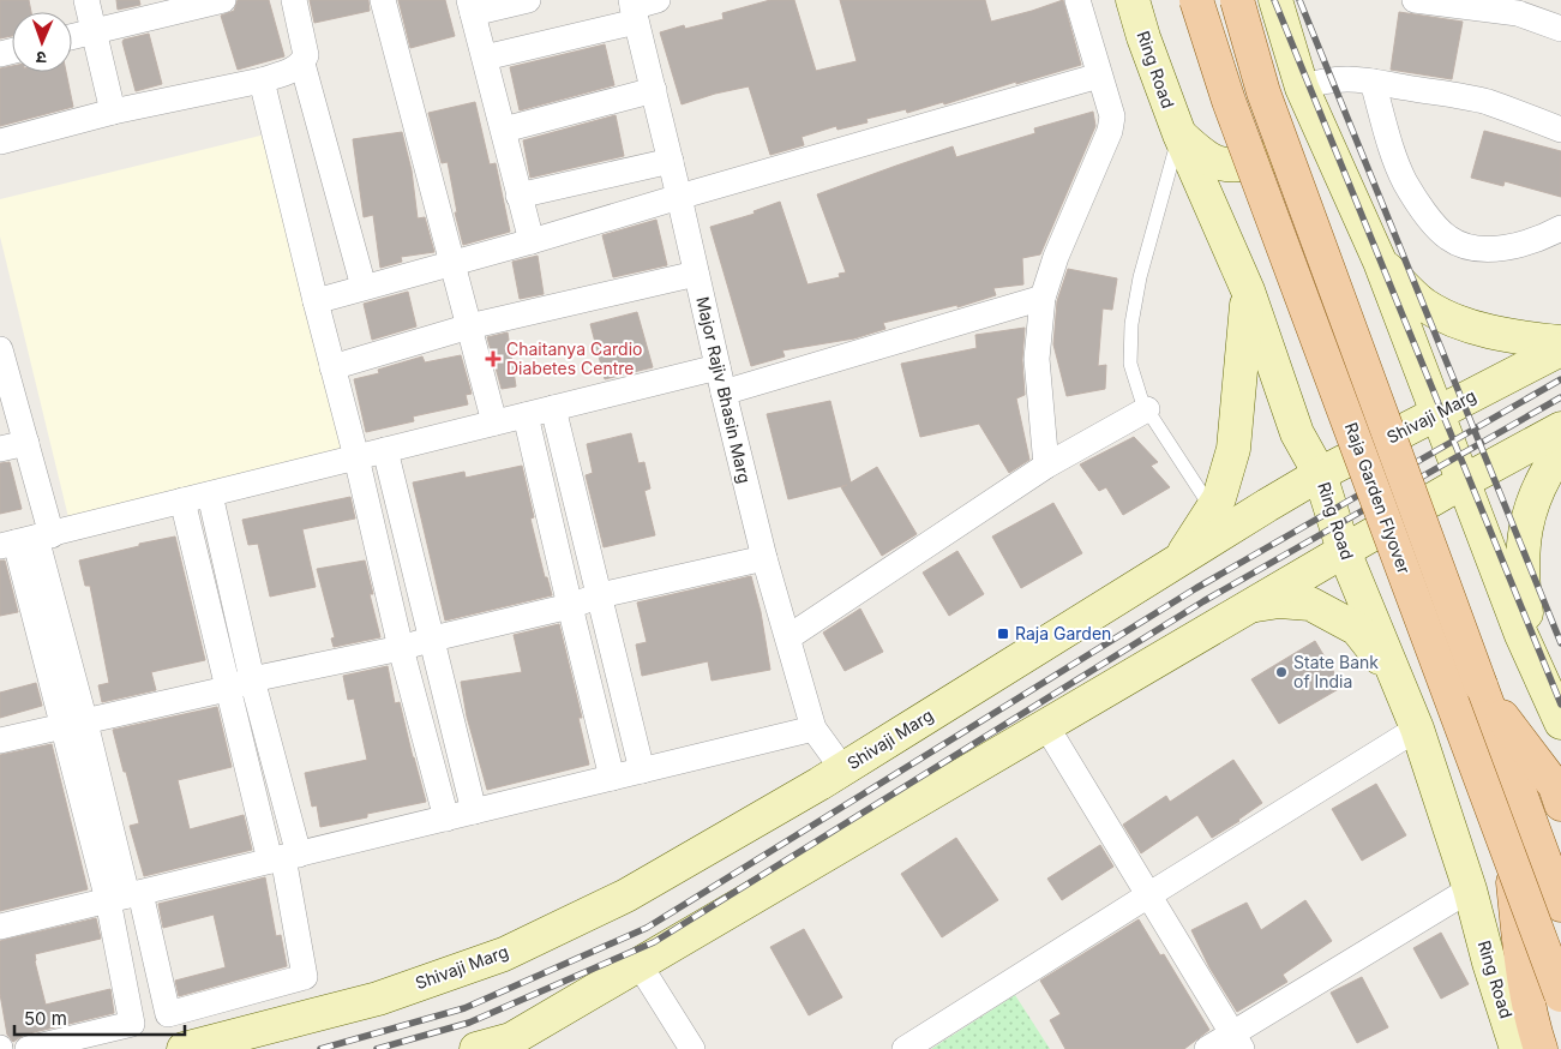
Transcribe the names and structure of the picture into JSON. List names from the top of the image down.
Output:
{
  "streets": {
    "main road": ["Ring Road", "Shivaji Marg", "Raja Garden Flyover"],
    "street": ["Major Rajiv Bhasin Marg"]
  },
  "crossings": [
    ["Ring Road", "Shivaji Marg"],
    ["Major Rajiv Bhasin Marg", "Shivaji Marg"]
  ],
  "places": {
    "health": ["Chaitanya Cardio Diabetes Centre"],
    "transit": ["Raja Garden"],
    "other": ["State Bank of India"]
  },
  "scale_bar": "50 m",
  "north": "bottom"
}
